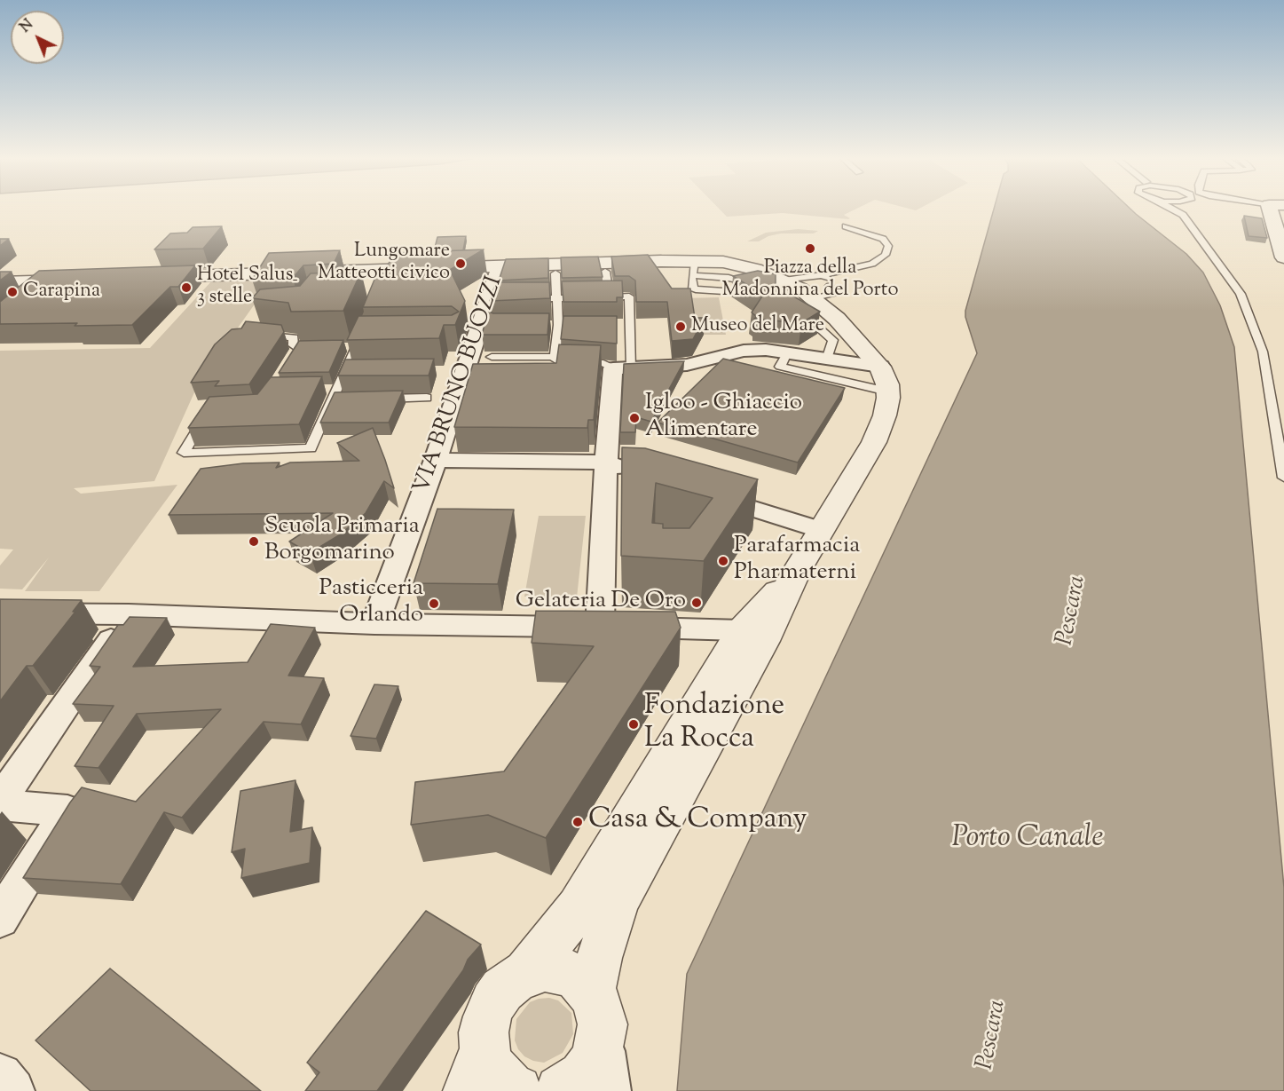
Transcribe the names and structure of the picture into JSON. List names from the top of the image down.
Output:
{
  "streets": {
    "street": ["VIA BRUNO BUOZZI"]
  },
  "water": ["Pescara", "Porto Canale"],
  "places": [
    "Piazza della Madonnina del Porto",
    "Lungomare Matteotti civico",
    "Hotel Salus_ 3 stelle",
    "Carapina",
    "Museo del Mare",
    "Igloo - Ghiaccio Alimentare",
    "Scuola Primaria Borgomarino",
    "Parafarmacia Pharmaterni",
    "Gelateria De Oro",
    "Pasticceria Orlando",
    "Fondazione La Rocca",
    "Casa & Company"
  ],
  "north": "top left"
}
